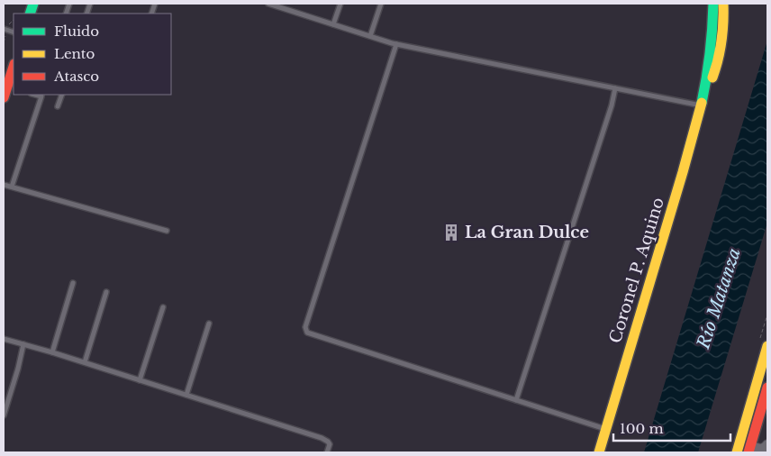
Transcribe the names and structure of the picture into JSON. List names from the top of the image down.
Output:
{
  "streets": {
    "street": ["Coronel P. Aquino"]
  },
  "water": ["Río Matanza"],
  "places": {
    "building": ["La Gran Dulce"]
  },
  "legend": ["Fluido", "Lento", "Atasco"],
  "scale_bar": "100 m"
}
